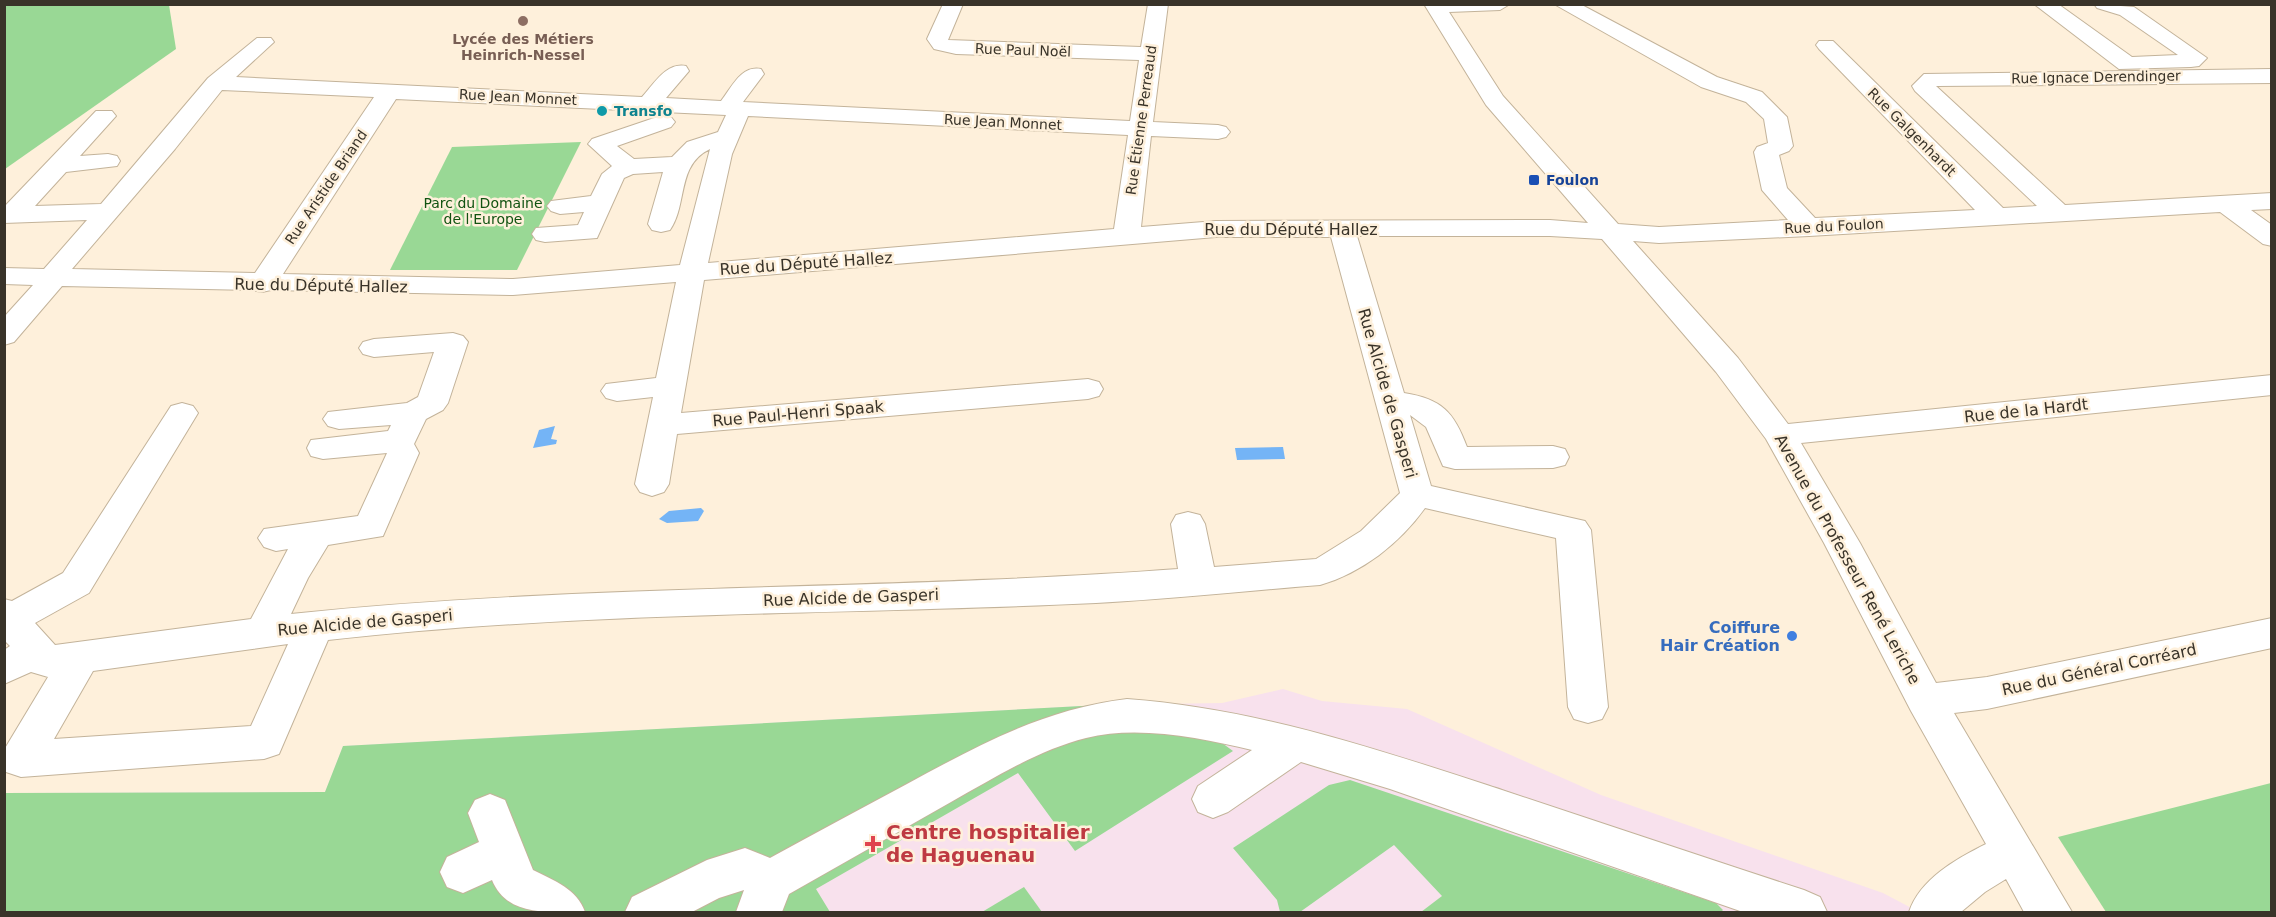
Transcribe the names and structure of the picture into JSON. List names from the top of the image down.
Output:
{
  "streets": {
    "street": [
      "Rue Paul Noël",
      "Rue Ignace Derendinger",
      "Rue Jean Monnet",
      "Rue Étienne Perreaud",
      "Rue Galgenhardt",
      "Rue Aristide Briand",
      "Rue du Foulon",
      "Rue du Député Hallez",
      "Rue Alcide de Gasperi",
      "Rue de la Hardt",
      "Rue Paul-Henri Spaak",
      "Avenue du Professeur René Leriche",
      "Rue du Général Corréard"
    ]
  },
  "crossings": [
    ["Rue Paul Noël", "Rue Étienne Perreaud"],
    ["Rue Ignace Derendinger", "Rue du Foulon"],
    ["Rue Jean Monnet", "Rue Étienne Perreaud"],
    ["Rue Jean Monnet", "Rue Aristide Briand"],
    ["Rue Étienne Perreaud", "Rue du Député Hallez"],
    ["Rue Galgenhardt", "Rue du Foulon"],
    ["Rue Aristide Briand", "Rue du Député Hallez"],
    ["Rue du Foulon", "Rue du Député Hallez"],
    ["Rue du Foulon", "Avenue du Professeur René Leriche"],
    ["Rue du Député Hallez", "Rue Alcide de Gasperi"],
    ["Rue du Député Hallez", "Avenue du Professeur René Leriche"],
    ["Rue de la Hardt", "Avenue du Professeur René Leriche"],
    ["Avenue du Professeur René Leriche", "Rue du Général Corréard"]
  ],
  "parks": ["Parc du Domaine de l'Europe"],
  "places": {
    "other": ["Lycée des Métiers Heinrich-Nessel", "Transfo", "Coiffure Hair Création"],
    "transit": ["Foulon"],
    "health": ["Centre hospitalier de Haguenau"]
  }
}
